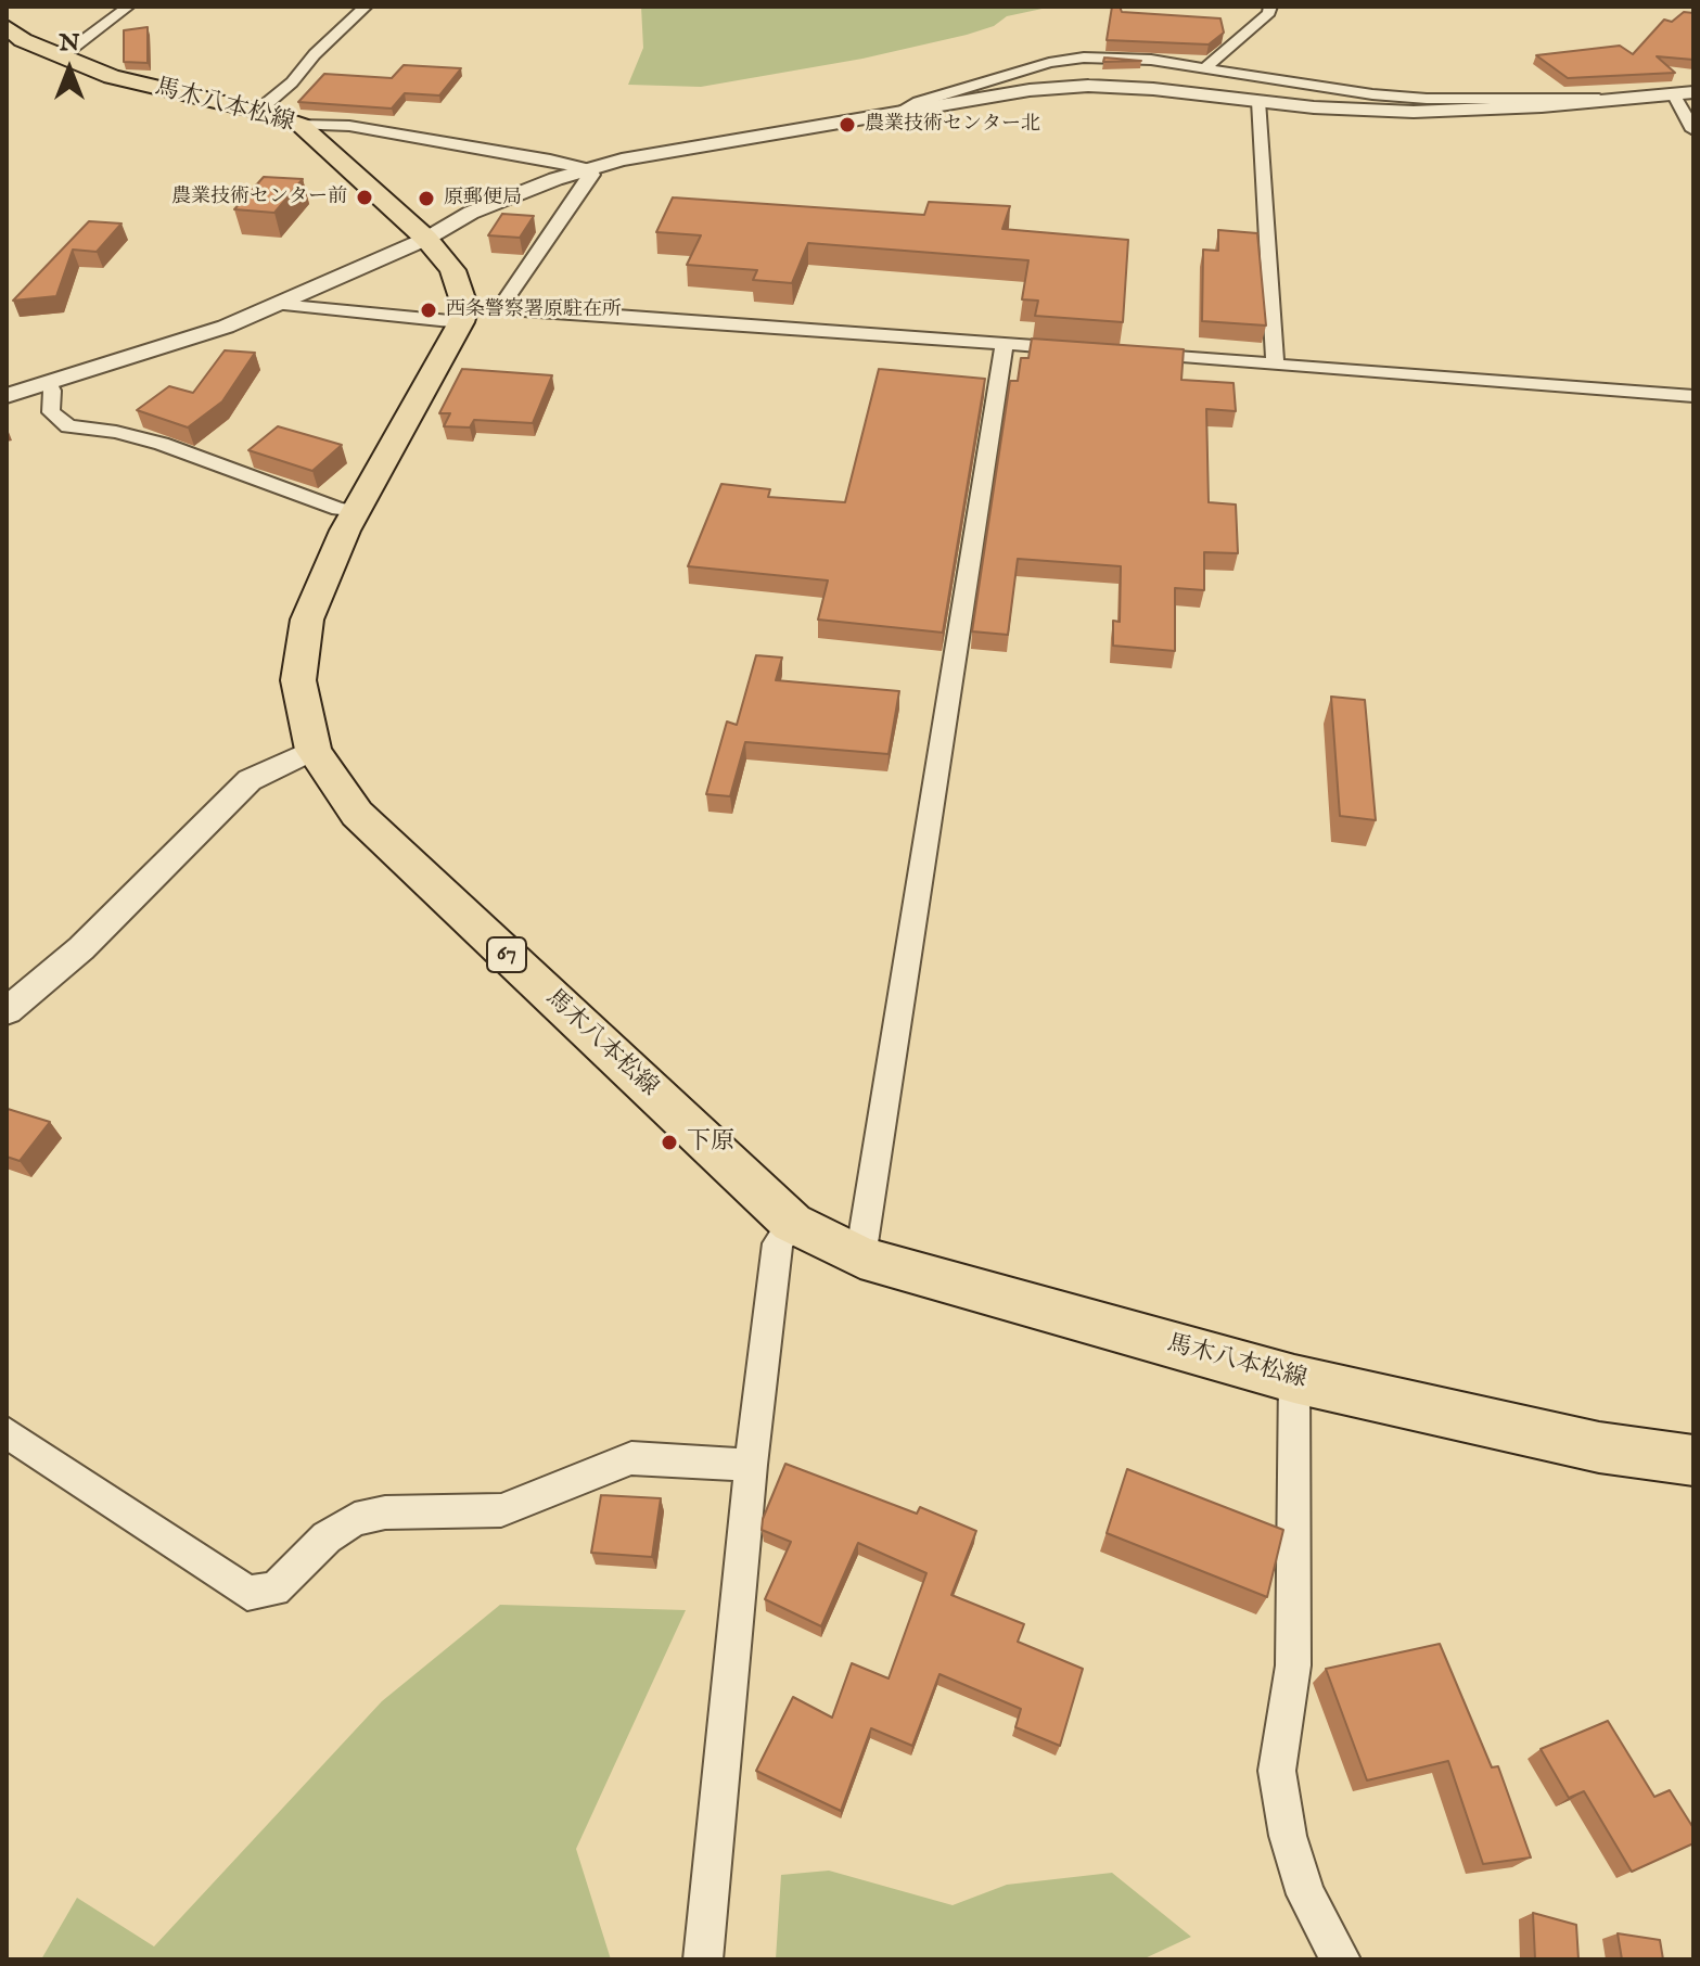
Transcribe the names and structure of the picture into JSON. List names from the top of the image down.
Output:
{
  "streets": {
    "main road": ["馬木八本松線", "67"]
  },
  "places": [
    "農業技術センター北",
    "農業技術センター前",
    "原郵便局",
    "西条警察署原駐在所",
    "下原"
  ],
  "north": "top"
}
